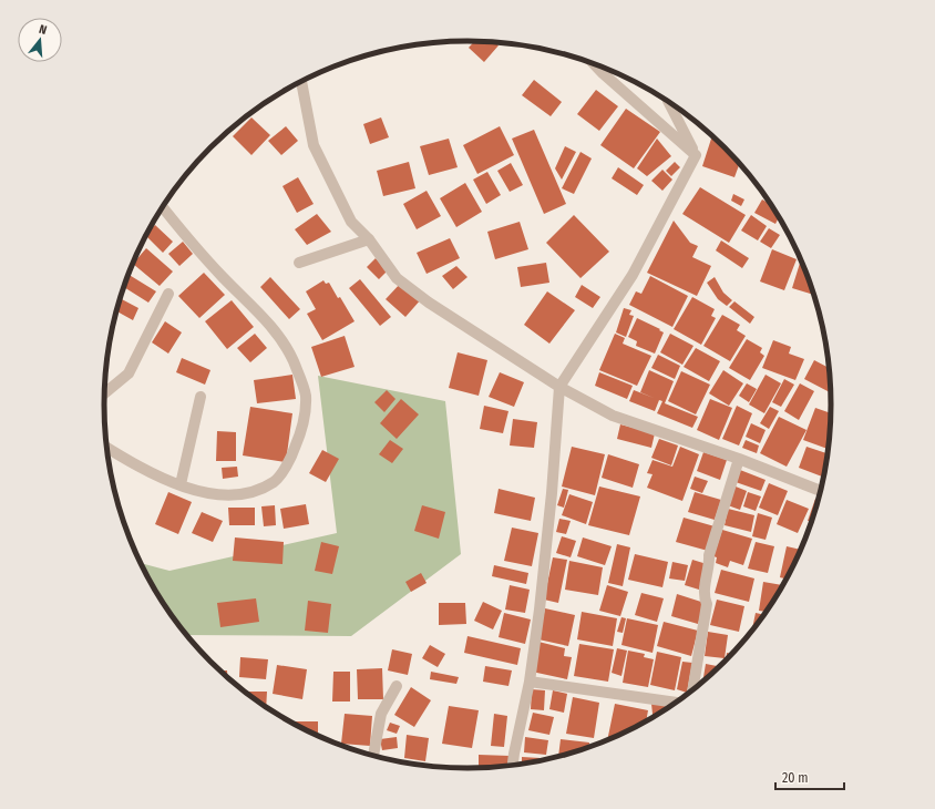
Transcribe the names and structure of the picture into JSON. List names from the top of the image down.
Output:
{
  "scale_bar": "20 m",
  "north": "top"
}
